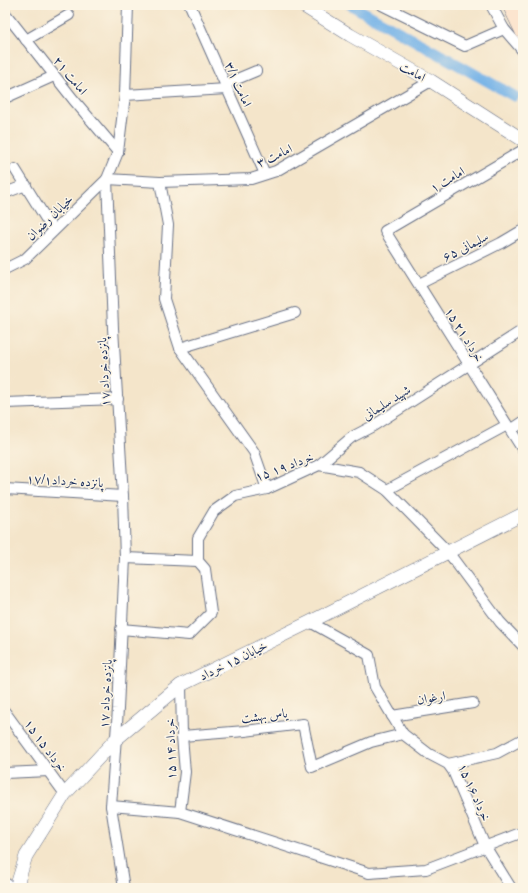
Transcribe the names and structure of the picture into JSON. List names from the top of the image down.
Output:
{
  "streets": {
    "street": [
      "امامت",
      "امامت ۲۱",
      "امامت ۳/۱",
      "امامت ۳",
      "امامت ۱",
      "خیابان رضوان",
      "سلیمانی ۶۵",
      "۱۵ خرداد ۲١",
      "پانزده خرداد ۱۷",
      "شهید سلیمانی",
      "۱۵ خرداد ۱۹",
      "پانزده خرداد۱۷/۱",
      "خیابان ۱۵ خرداد",
      "ارغوان",
      "یاس بهشت",
      "۱۵ خرداد ۱۵",
      "۱۵ خرداد ۱۴",
      "۱۵ خرداد ۱۶"
    ]
  },
  "crossings": [
    ["امامت", "امامت ۳"],
    ["امامت ۲۱", "پانزده خرداد ۱۷"],
    ["امامت ۳/۱", "امامت ۳"],
    ["امامت ۳", "خیابان رضوان"],
    ["امامت ۳", "پانزده خرداد ۱۷"],
    ["امامت ۱", "۱۵ خرداد ۲١"],
    ["خیابان رضوان", "پانزده خرداد ۱۷"],
    ["سلیمانی ۶۵", "۱۵ خرداد ۲١"],
    ["۱۵ خرداد ۲١", "شهید سلیمانی"],
    ["پانزده خرداد ۱۷", "۱۵ خرداد ۱۹"],
    ["پانزده خرداد ۱۷", "پانزده خرداد۱۷/۱"],
    ["پانزده خرداد ۱۷", "خیابان ۱۵ خرداد"],
    ["شهید سلیمانی", "۱۵ خرداد ۱۹"],
    ["۱۵ خرداد ۱۹", "خیابان ۱۵ خرداد"],
    ["خیابان ۱۵ خرداد", "۱۵ خرداد ۱۵"],
    ["خیابان ۱۵ خرداد", "۱۵ خرداد ۱۴"],
    ["خیابان ۱۵ خرداد", "۱۵ خرداد ۱۶"],
    ["ارغوان", "۱۵ خرداد ۱۶"],
    ["یاس بهشت", "۱۵ خرداد ۱۴"],
    ["یاس بهشت", "۱۵ خرداد ۱۶"]
  ]
}
